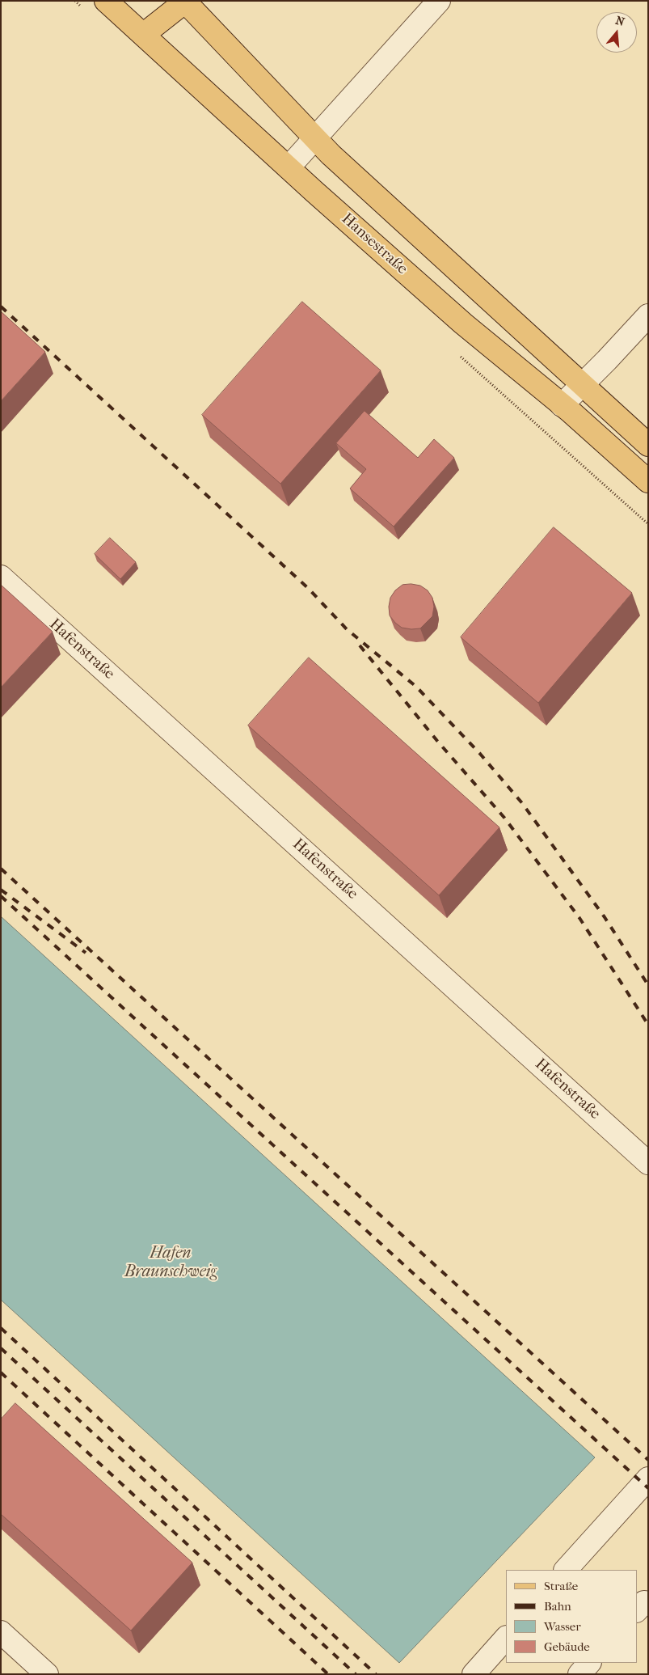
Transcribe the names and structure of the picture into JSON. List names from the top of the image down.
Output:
{
  "streets": {
    "main road": ["Hansestraße"],
    "street": ["Hafenstraße"]
  },
  "water": ["Hafen Braunschweig"],
  "legend": [
    "Straße",
    "Bahn",
    "Wasser",
    "Gebäude"
  ],
  "north": "top"
}
